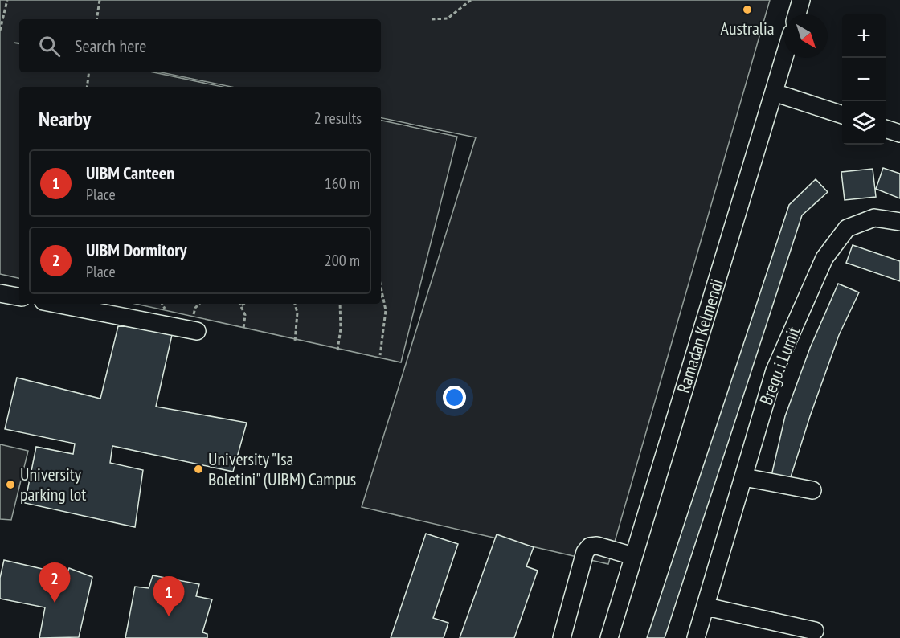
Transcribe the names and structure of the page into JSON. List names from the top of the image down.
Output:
{
  "streets": {
    "street": ["Ramadan Kelmendi", "Bregu i Lumit"]
  },
  "places": ["Australia", "University \"Isa Boletini\" (UIBM) Campus", "University parking lot"],
  "north": "bottom right",
  "page": {
    "map_buttons": ["+", "−"],
    "search": "Search here",
    "heading": ["Nearby", "2 results"],
    "list": [
      {
        "mark": "1",
        "name": "UIBM Canteen",
        "note": "Place",
        "value": "160 m"
      },
      {
        "mark": "2",
        "name": "UIBM Dormitory",
        "note": "Place",
        "value": "200 m"
      }
    ],
    "pins": ["2", "1"]
  }
}
